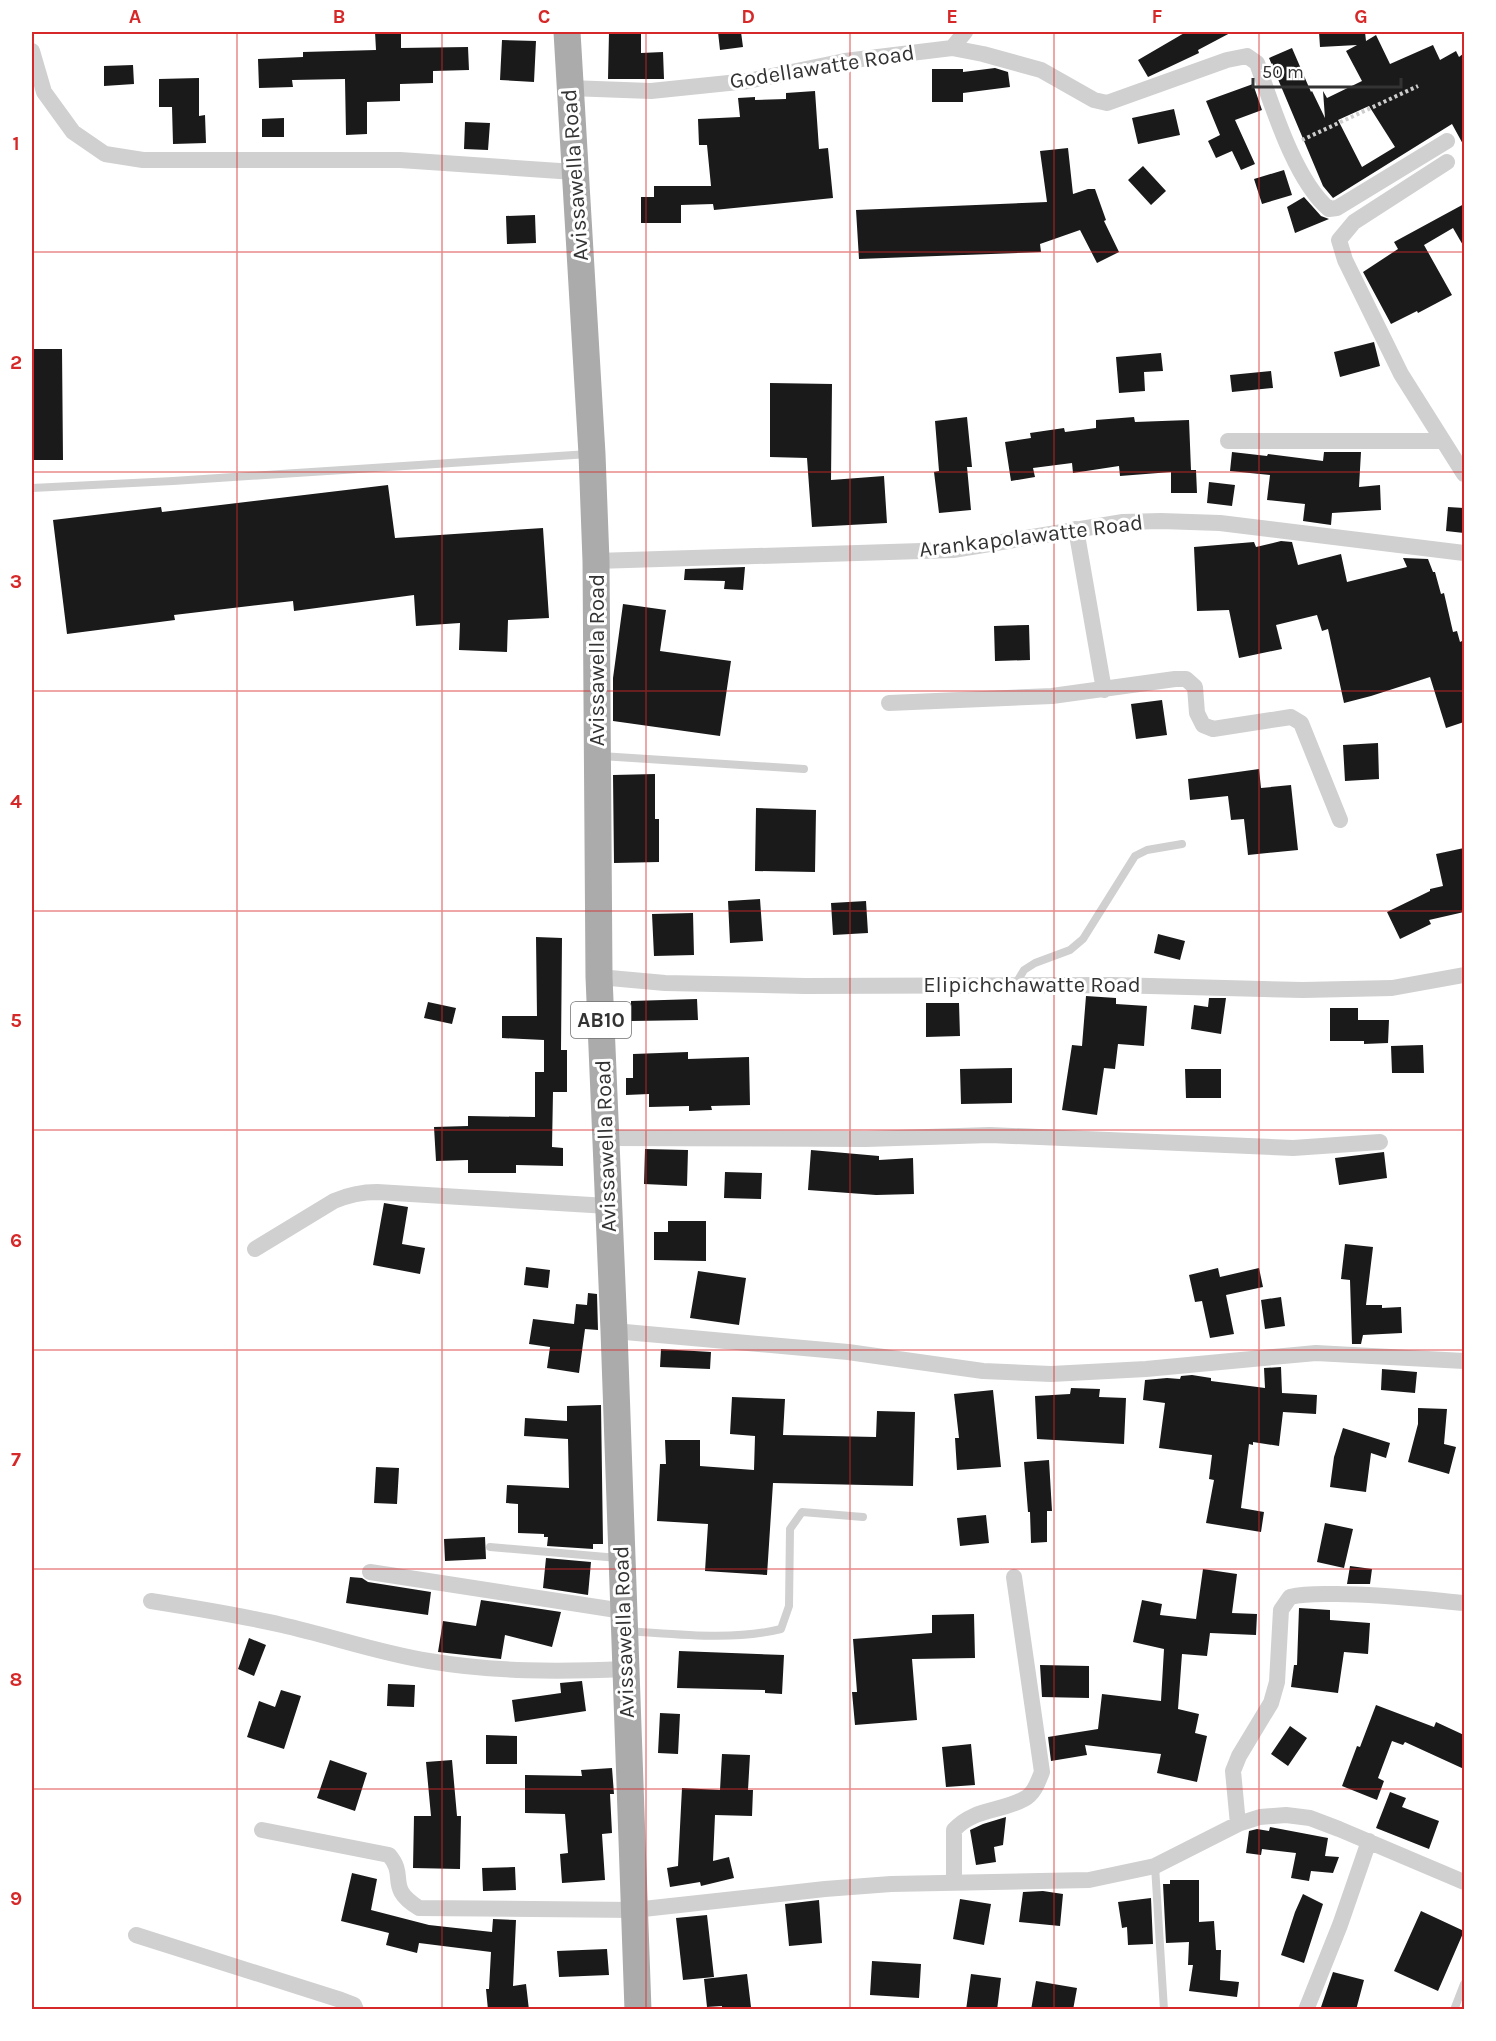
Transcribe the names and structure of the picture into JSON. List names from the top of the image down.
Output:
{
  "streets": {
    "main road": ["Avissawella Road", "AB10"],
    "street": ["Godellawatte Road", "Arankapolawatte Road", "Elipichchawatte Road"]
  },
  "crossings": [
    ["Godellawatte Road", "Avissawella Road"],
    ["Avissawella Road", "Arankapolawatte Road"],
    ["Avissawella Road", "Elipichchawatte Road"]
  ],
  "scale_bar": "50 m",
  "grid": {
    "columns": [
      "A",
      "B",
      "C",
      "D",
      "E",
      "F",
      "G"
    ],
    "rows": [
      "1",
      "2",
      "3",
      "4",
      "5",
      "6",
      "7",
      "8",
      "9"
    ]
  }
}
